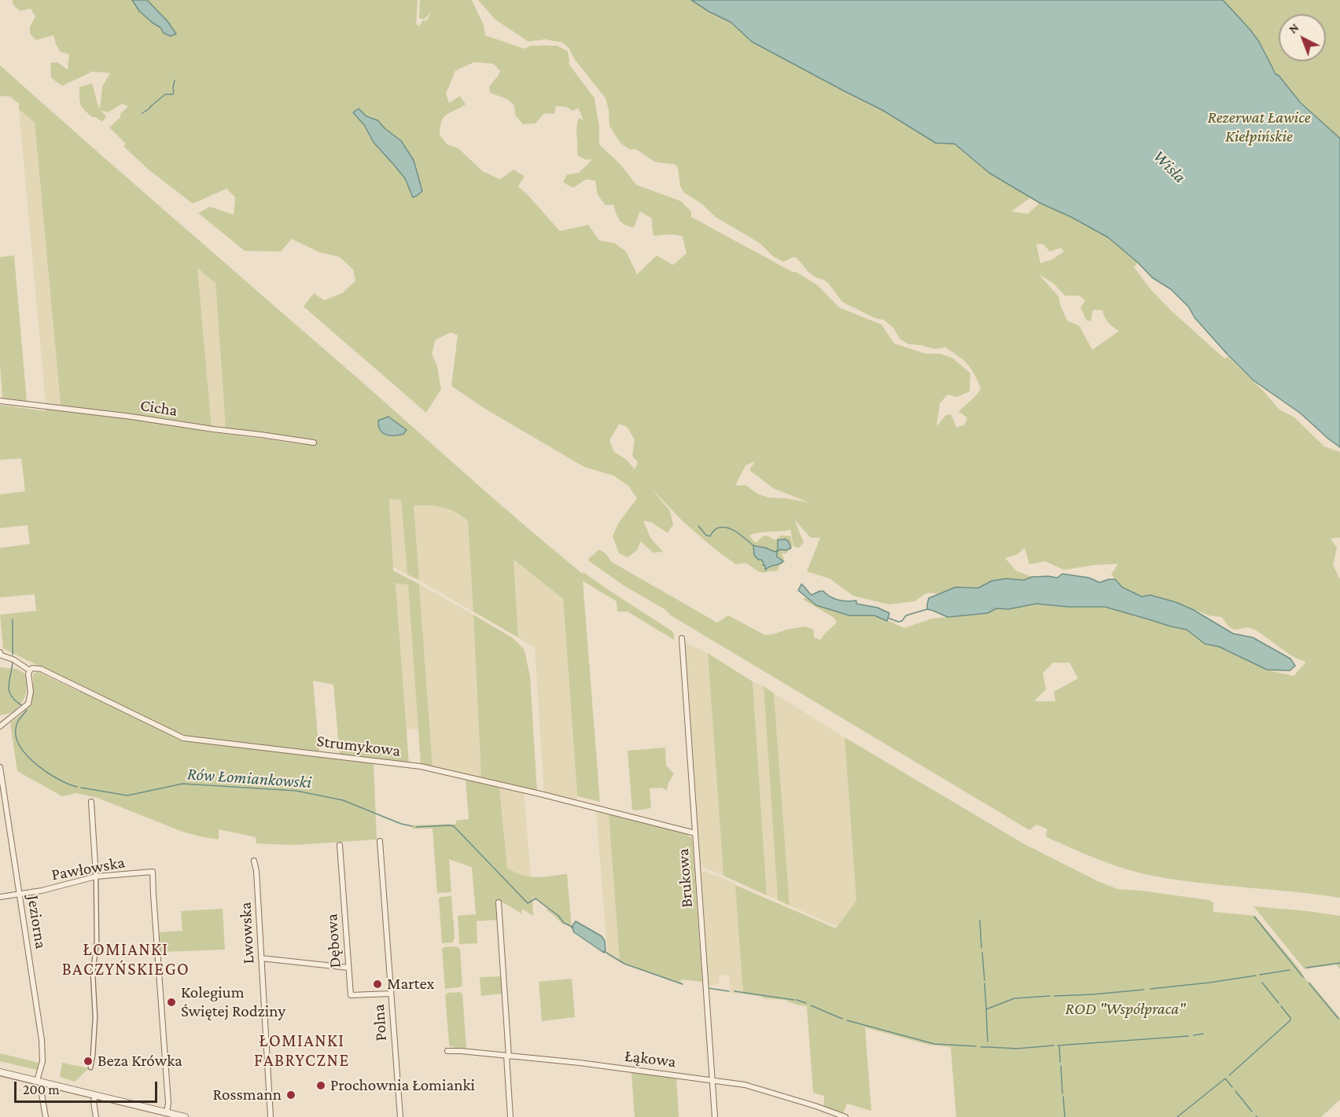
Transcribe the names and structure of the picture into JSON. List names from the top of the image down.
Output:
{
  "streets": {
    "street": [
      "Cicha",
      "Strumykowa",
      "Pawłowska",
      "Brukowa",
      "Jeziorna",
      "Lwowska",
      "Dębowa",
      "Polna",
      "Łąkowa"
    ]
  },
  "crossings": [
    ["Strumykowa", "Brukowa"],
    ["Pawłowska", "Jeziorna"],
    ["Brukowa", "Łąkowa"],
    ["Dębowa", "Polna"]
  ],
  "districts": ["ŁOMIANKI BACZYŃSKIEGO", "ŁOMIANKI FABRYCZNE"],
  "water": ["Wisła", "Rów Łomiankowski"],
  "parks": ["Rezerwat Ławice Kiełpińskie", "ROD \"Współpraca\""],
  "places": [
    "Martex",
    "Kolegium Świętej Rodziny",
    "Beza Krówka",
    "Prochownia Łomianki",
    "Rossmann"
  ],
  "scale_bar": "200 m",
  "north": "top left"
}
